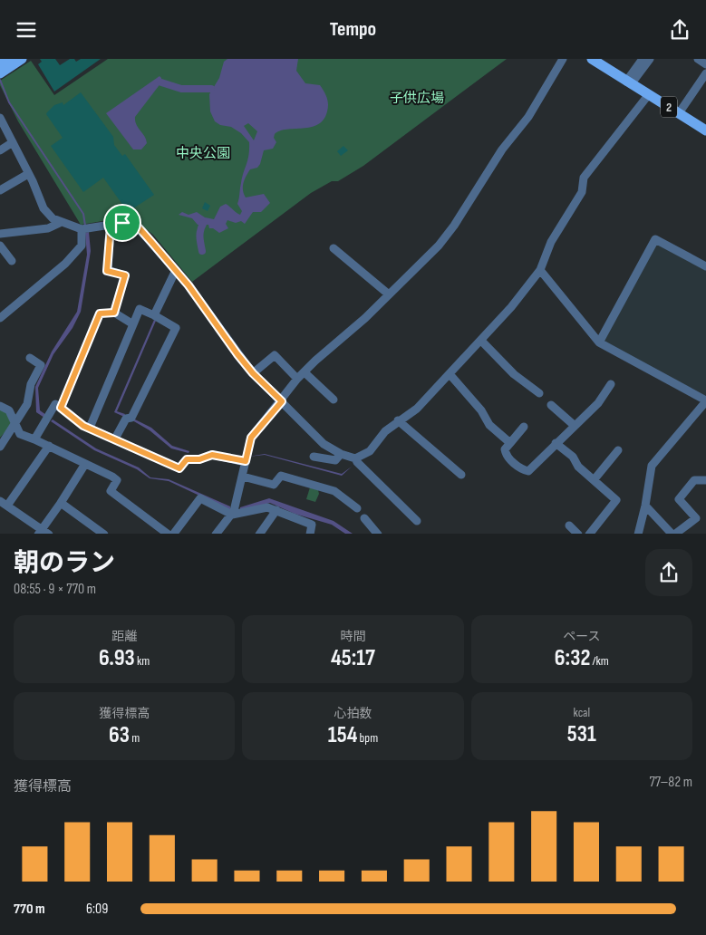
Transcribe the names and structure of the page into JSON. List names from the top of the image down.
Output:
{
  "streets": {
    "main road": ["2"]
  },
  "parks": ["子供広場", "中央公園"],
  "page": {
    "header": "Tempo",
    "heading": ["朝のラン", "08:55 · 9 × 770 m"],
    "stats": [
      ["距離", "6.93 km"],
      ["時間", "45:17"],
      ["ペース", "6:32 /km"],
      ["獲得標高", "63 m"],
      ["心拍数", "154 bpm"],
      ["kcal", "531"]
    ],
    "chart": ["獲得標高", "77–82 m"],
    "list": [
      {
        "name": "770 m",
        "note": "6:09"
      }
    ]
  }
}
